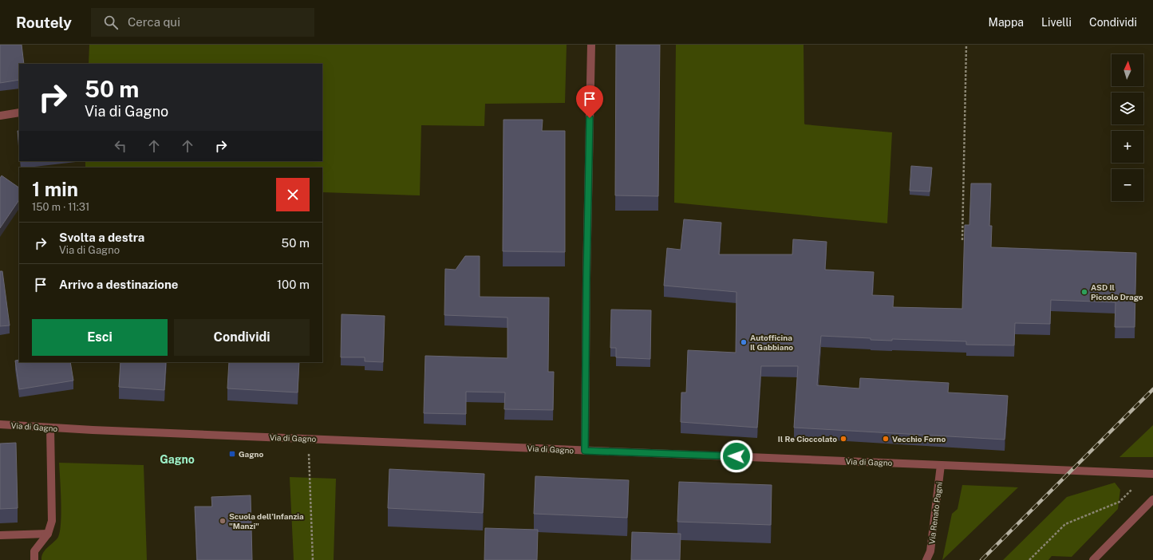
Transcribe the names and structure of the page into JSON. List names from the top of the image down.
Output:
{
  "streets": {
    "street": ["Via di Gagno", "Via Renato Pagni"]
  },
  "crossings": [
    ["Via di Gagno", "Via Renato Pagni"]
  ],
  "districts": ["Gagno"],
  "places": {
    "other": [
      "ASD Il Piccolo Drago",
      "Autofficina Il Gabbiano",
      "Il Re Cioccolato",
      "Vecchio Forno",
      "Scuola dell’Infanzia \"Manzi\""
    ],
    "transit": ["Gagno"]
  },
  "north": "top",
  "page": {
    "header": "Routely",
    "search": "Cerca qui",
    "nav": ["Mappa", "Livelli", "Condividi"],
    "map_buttons": ["+", "−"],
    "turn": ["50 m", "Via di Gagno"],
    "heading": ["1 min", "150 m · 11:31"],
    "list": [
      {
        "name": "Svolta a destra",
        "note": "Via di Gagno",
        "value": "50 m"
      },
      {
        "name": "Arrivo a destinazione",
        "value": "100 m"
      }
    ],
    "buttons": ["Esci", "Condividi"]
  }
}
